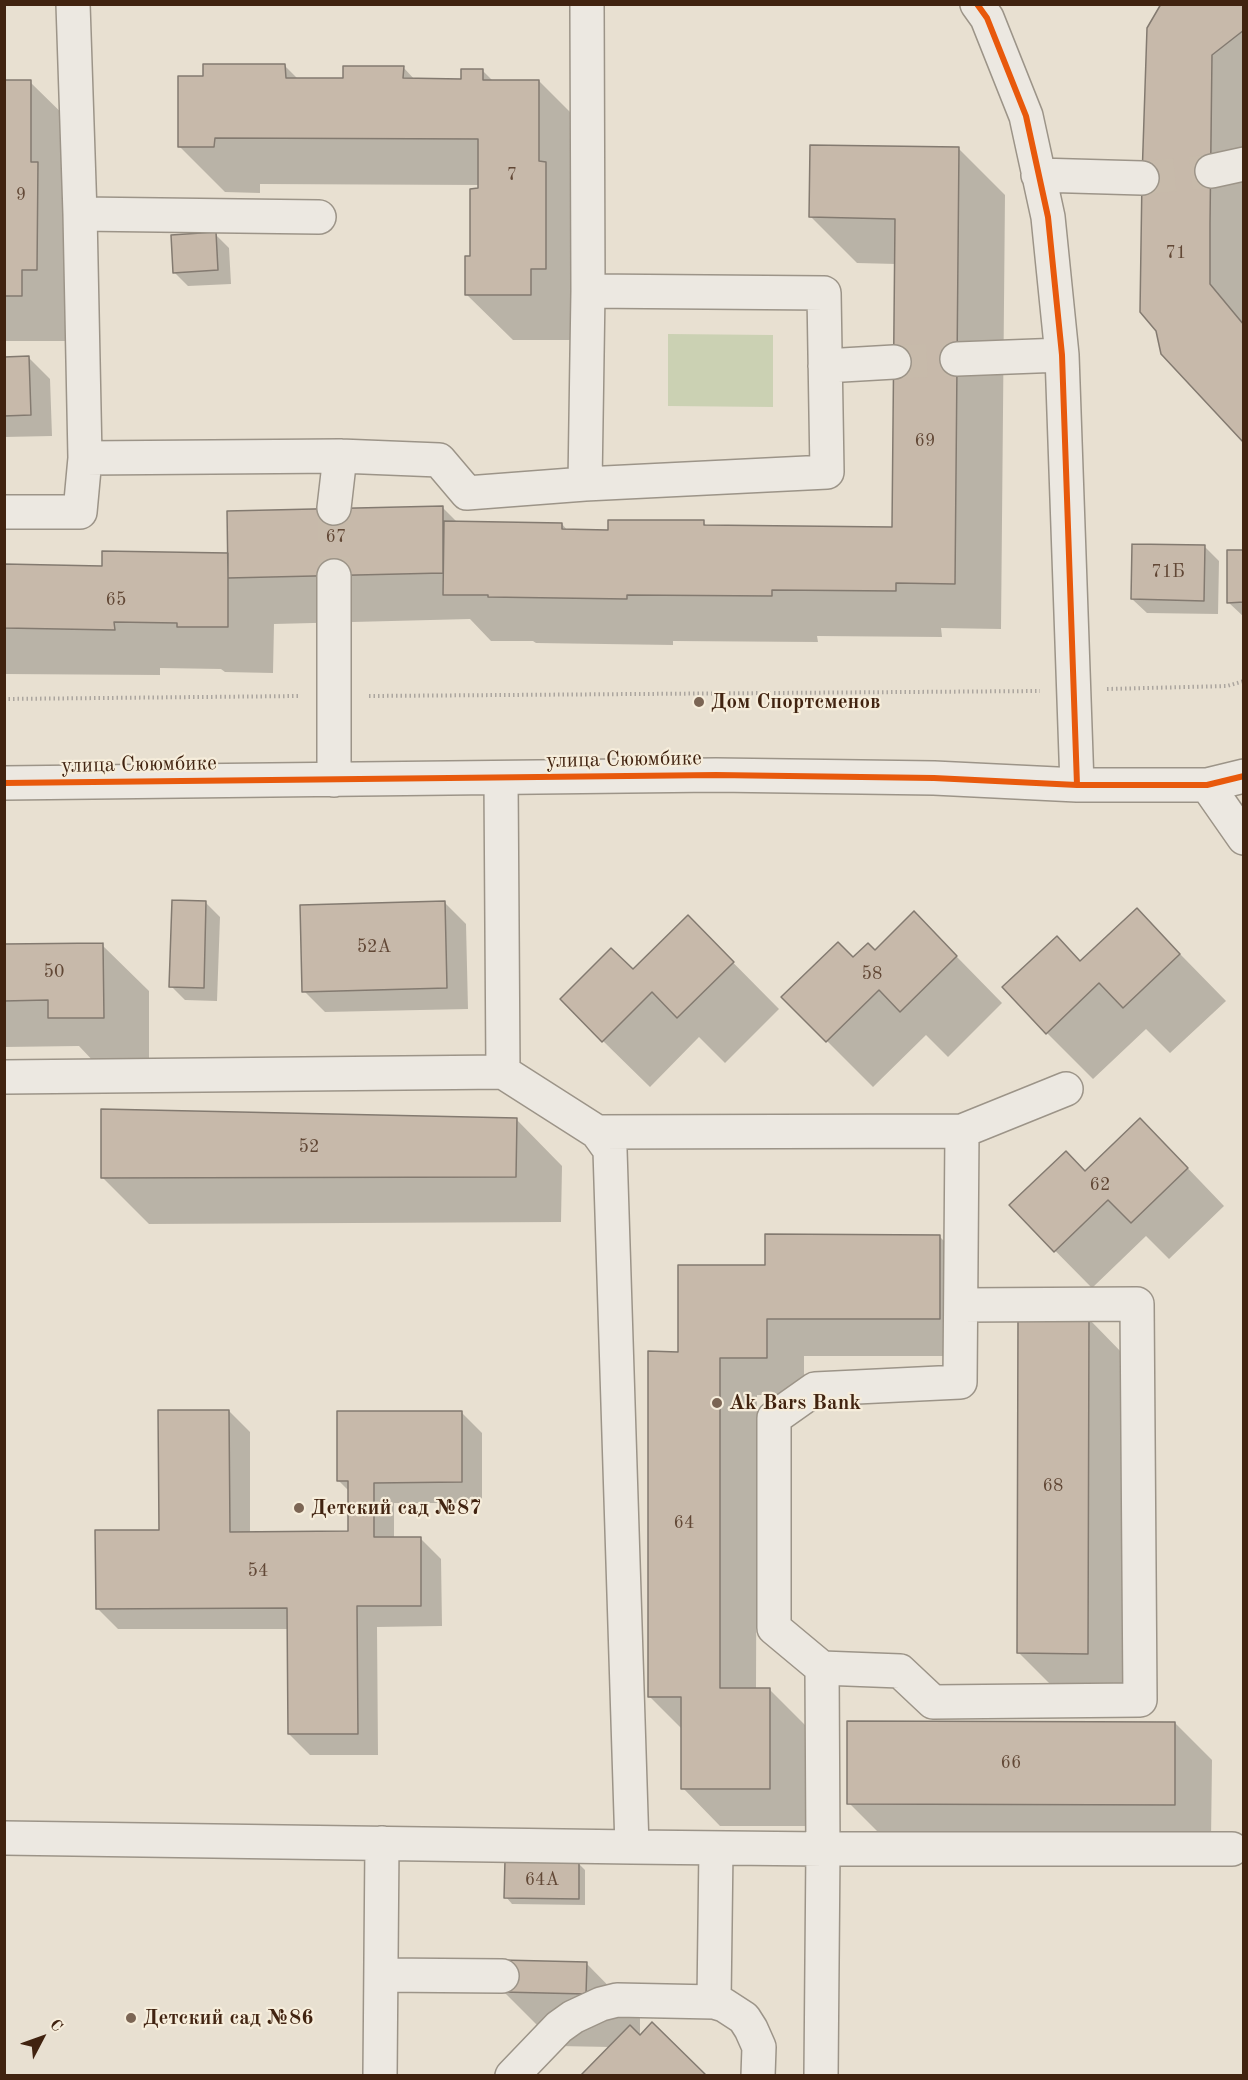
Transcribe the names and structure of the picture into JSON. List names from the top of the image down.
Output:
{
  "streets": {
    "street": ["улица Сююмбике"]
  },
  "places": [
    "Дом Спортсменов",
    "Ak Bars Bank",
    "Детский сад №87",
    "Детский сад №86"
  ],
  "house_numbers": [
    "7",
    "9",
    "71",
    "69",
    "67",
    "71Б",
    "65",
    "52А",
    "50",
    "58",
    "52",
    "62",
    "68",
    "64",
    "54",
    "66",
    "64А"
  ],
  "north": "top right"
}
